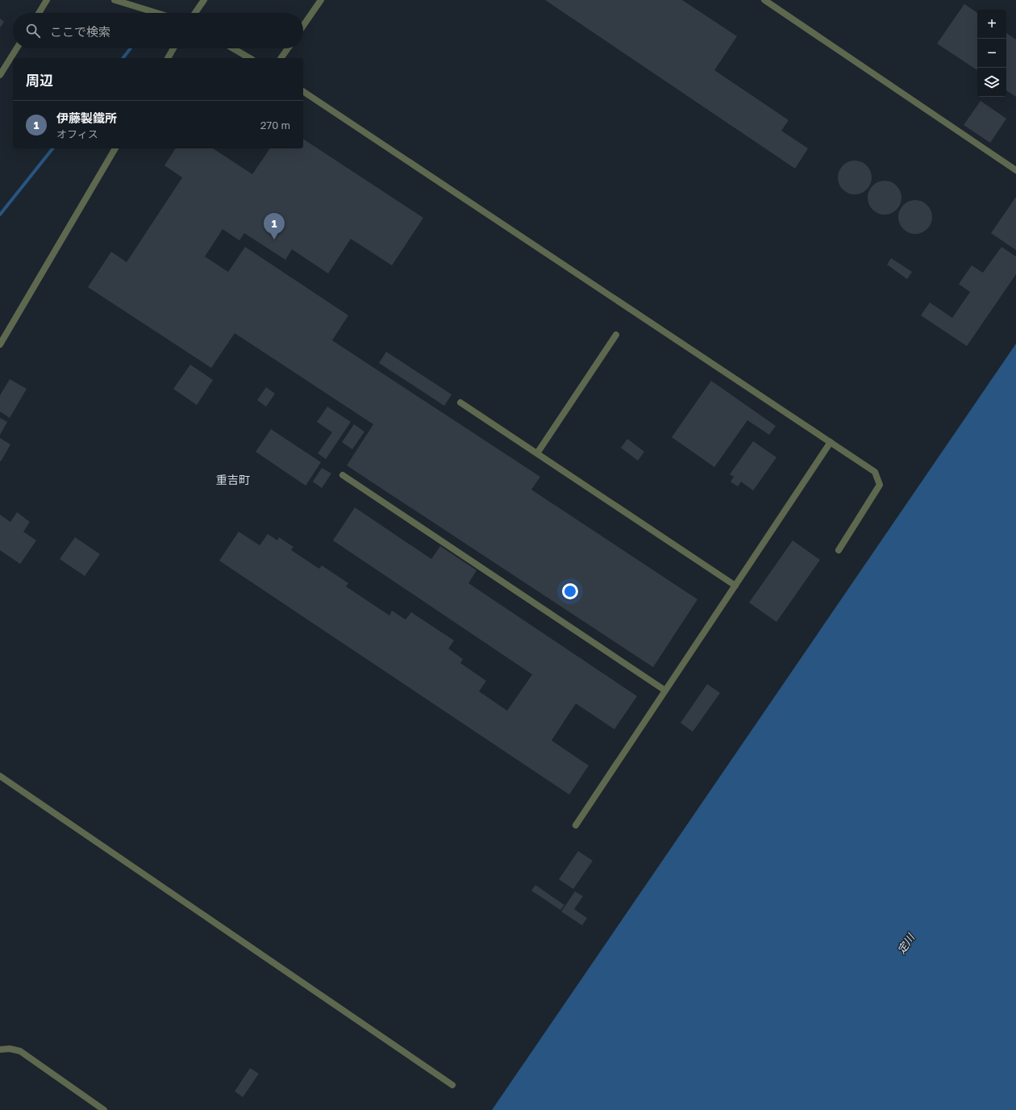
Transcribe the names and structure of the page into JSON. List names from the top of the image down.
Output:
{
  "districts": ["重吉町"],
  "water": ["定川"],
  "page": {
    "map_buttons": ["+", "−"],
    "search": "ここで検索",
    "heading": "周辺",
    "list": [
      {
        "mark": "1",
        "name": "伊藤製鐵所",
        "note": "オフィス",
        "value": "270 m"
      }
    ],
    "pins": "1"
  }
}
